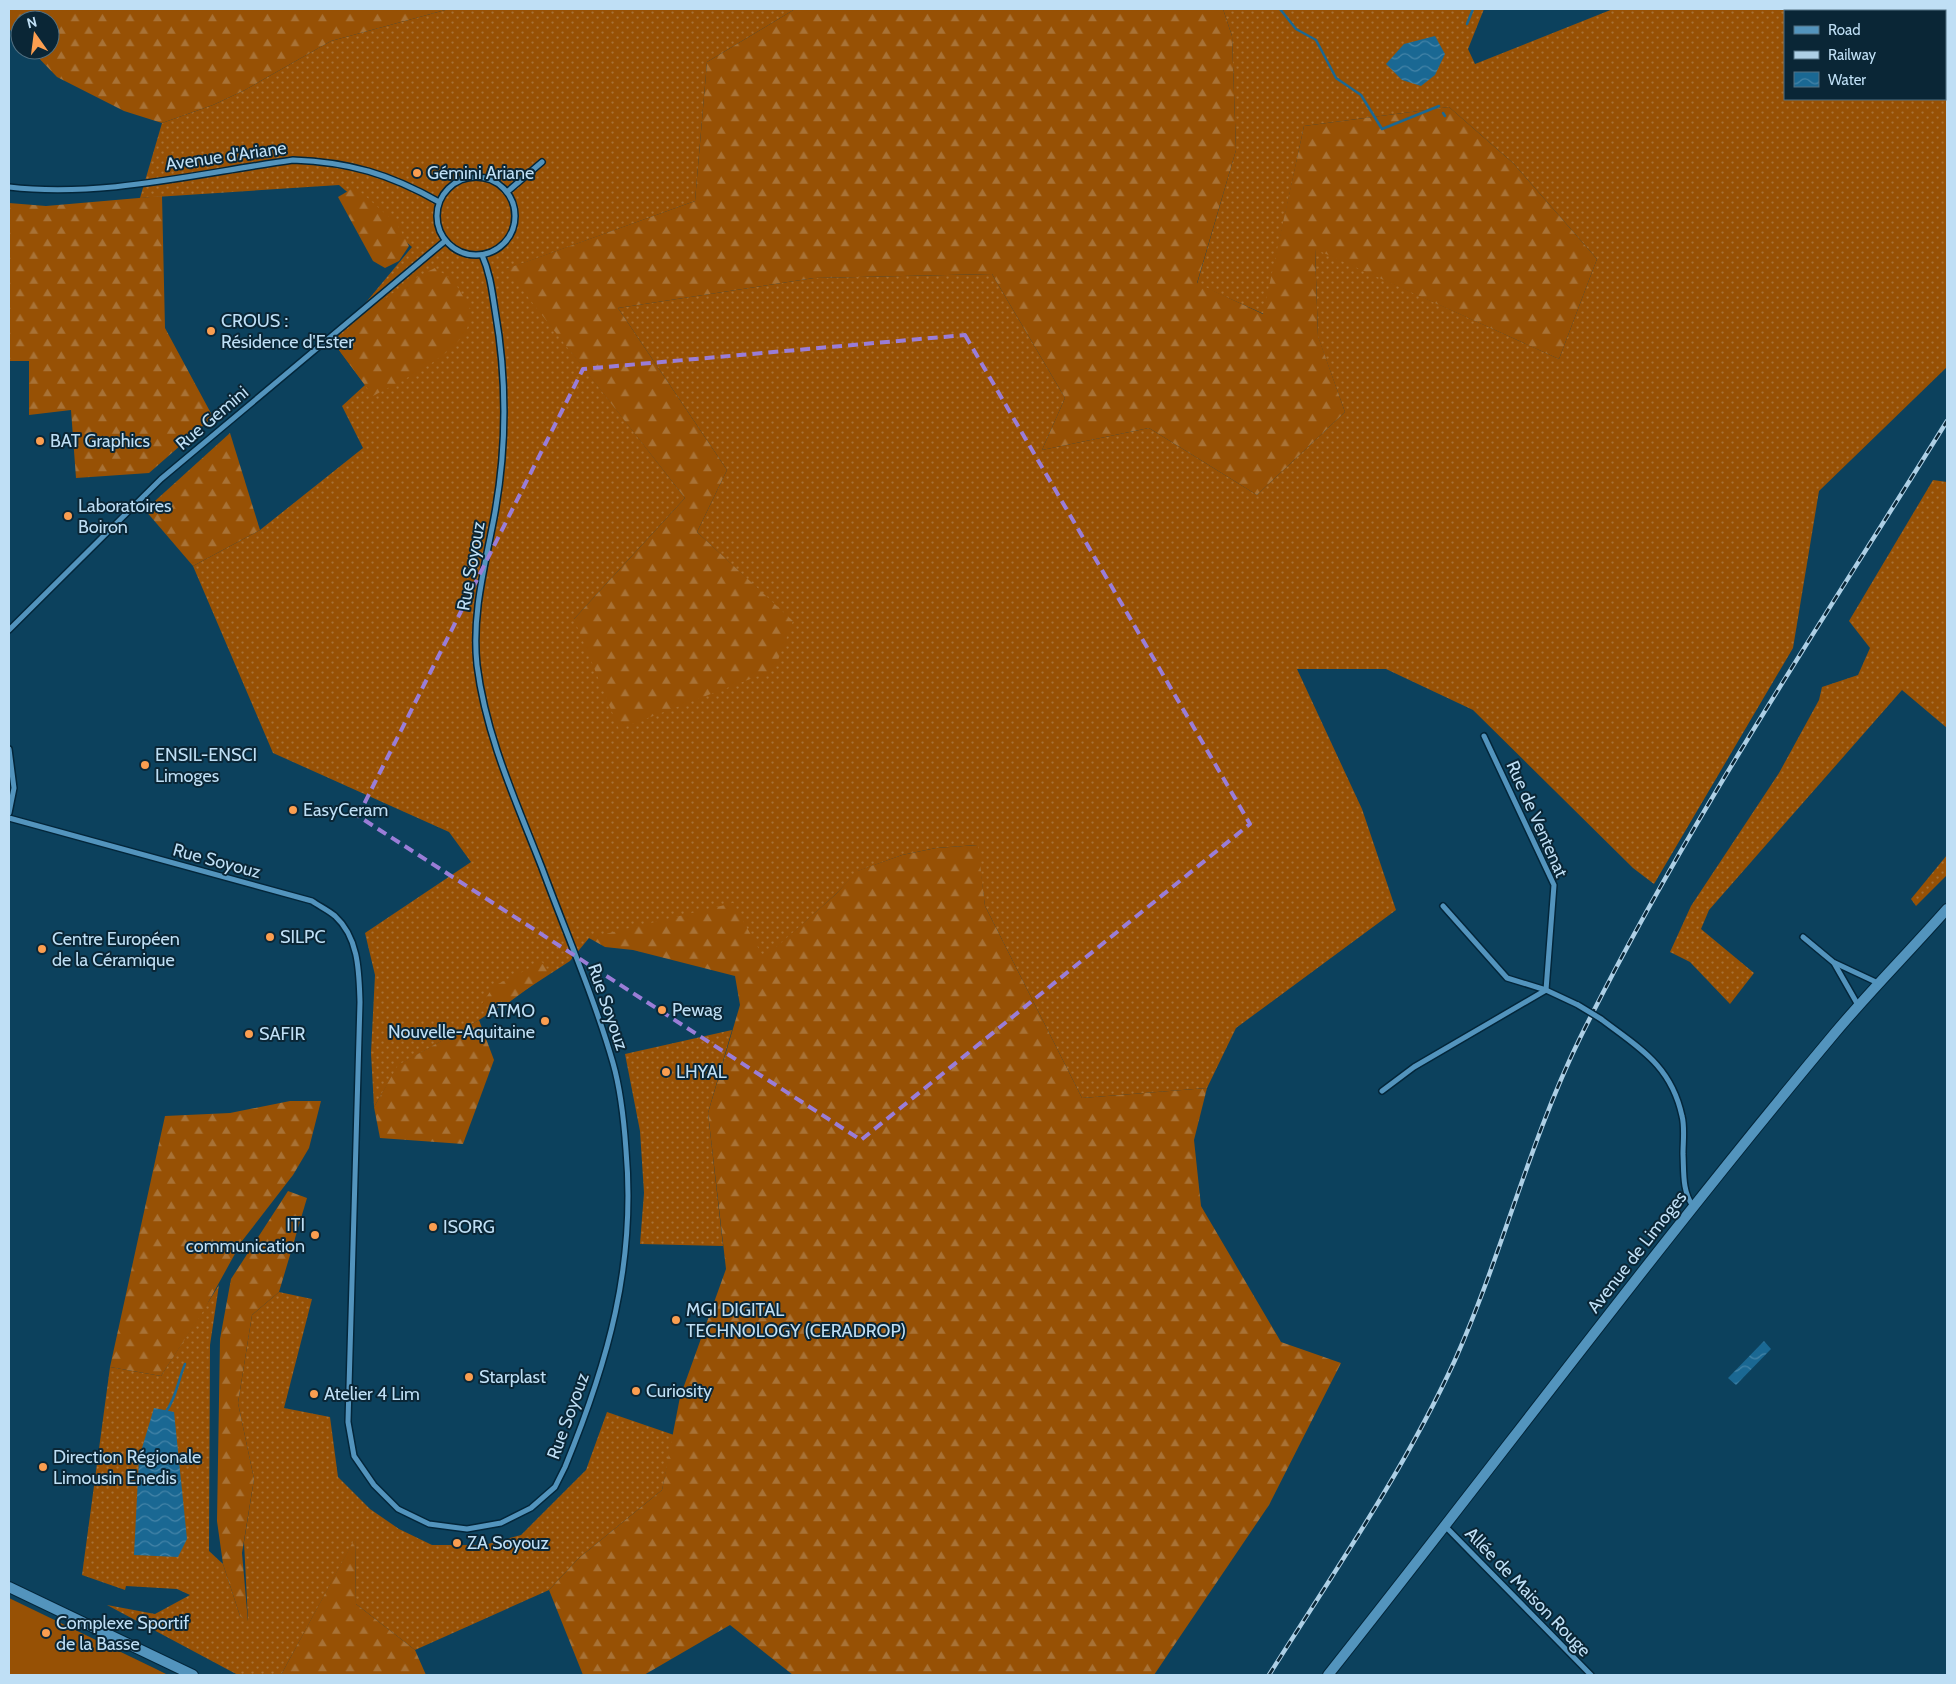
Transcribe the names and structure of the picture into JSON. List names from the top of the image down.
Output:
{
  "streets": {
    "main road": ["Avenue de Limoges"],
    "street": [
      "Avenue d'Ariane",
      "Rue Gemini",
      "Rue Soyouz",
      "Rue de Ventenat",
      "Allée de Maison Rouge"
    ]
  },
  "crossings": [
    ["Avenue d'Ariane", "Rue Gemini"],
    ["Avenue d'Ariane", "Rue Soyouz"],
    ["Rue Gemini", "Rue Soyouz"],
    ["Avenue de Limoges", "Allée de Maison Rouge"]
  ],
  "places": [
    "Gémini Ariane",
    "CROUS : Résidence d'Ester",
    "BAT Graphics",
    "Laboratoires Boiron",
    "ENSIL-ENSCI Limoges",
    "EasyCeram",
    "SILPC",
    "Centre Européen de la Céramique",
    "Pewag",
    "ATMO Nouvelle-Aquitaine",
    "SAFIR",
    "LHYAL",
    "ISORG",
    "ITI communication",
    "MGI DIGITAL TECHNOLOGY (CERADROP)",
    "Starplast",
    "Curiosity",
    "Atelier 4 Lim",
    "Direction Régionale Limousin Enedis",
    "ZA Soyouz",
    "Complexe Sportif de la Basse"
  ],
  "legend": ["Road", "Railway", "Water"],
  "north": "top"
}
